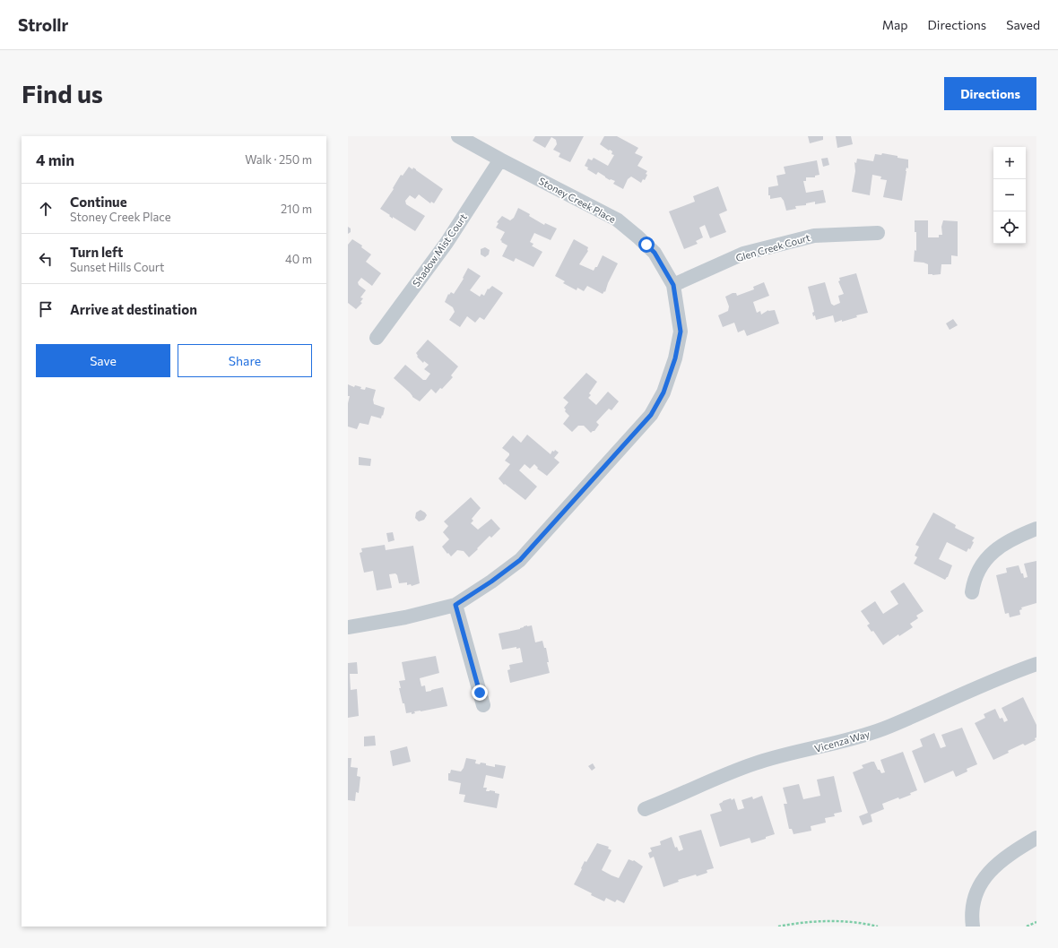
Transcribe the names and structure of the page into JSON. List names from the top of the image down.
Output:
{
  "streets": {
    "street": [
      "Stoney Creek Place",
      "Glen Creek Court",
      "Shadow Mist Court",
      "Vicenza Way"
    ]
  },
  "crossings": [
    ["Stoney Creek Place", "Glen Creek Court"],
    ["Stoney Creek Place", "Shadow Mist Court"]
  ],
  "page": {
    "header": "Strollr",
    "nav": ["Map", "Directions", "Saved"],
    "buttons": [
      "Directions",
      ["Save", "Share"]
    ],
    "title": "Find us",
    "heading": ["4 min", "Walk · 250 m"],
    "map_buttons": ["+", "−"],
    "list": [
      ["Continue", "Stoney Creek Place", "210 m"],
      ["Turn left", "Sunset Hills Court", "40 m"],
      "Arrive at destination"
    ]
  }
}
